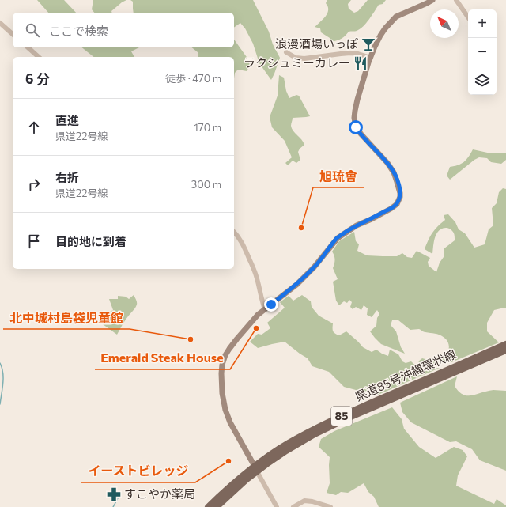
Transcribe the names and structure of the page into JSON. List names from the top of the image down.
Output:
{
  "streets": {
    "main road": ["県道85号沖縄環状線", "85"]
  },
  "places": {
    "bar": ["浪漫酒場いっぽ"],
    "restaurant": ["ラクシュミーカレー"],
    "other": [
      "旭琉會",
      "Emerald Steak House",
      "北中城村島袋児童館",
      "イーストビレッジ"
    ],
    "pharmacy": ["すこやか薬局"]
  },
  "north": "top left",
  "page": {
    "map_buttons": ["+", "−"],
    "search": "ここで検索",
    "heading": ["6 分", "徒歩 · 470 m"],
    "list": [
      ["直進", "県道22号線", "170 m"],
      ["右折", "県道22号線", "300 m"],
      "目的地に到着"
    ]
  }
}
